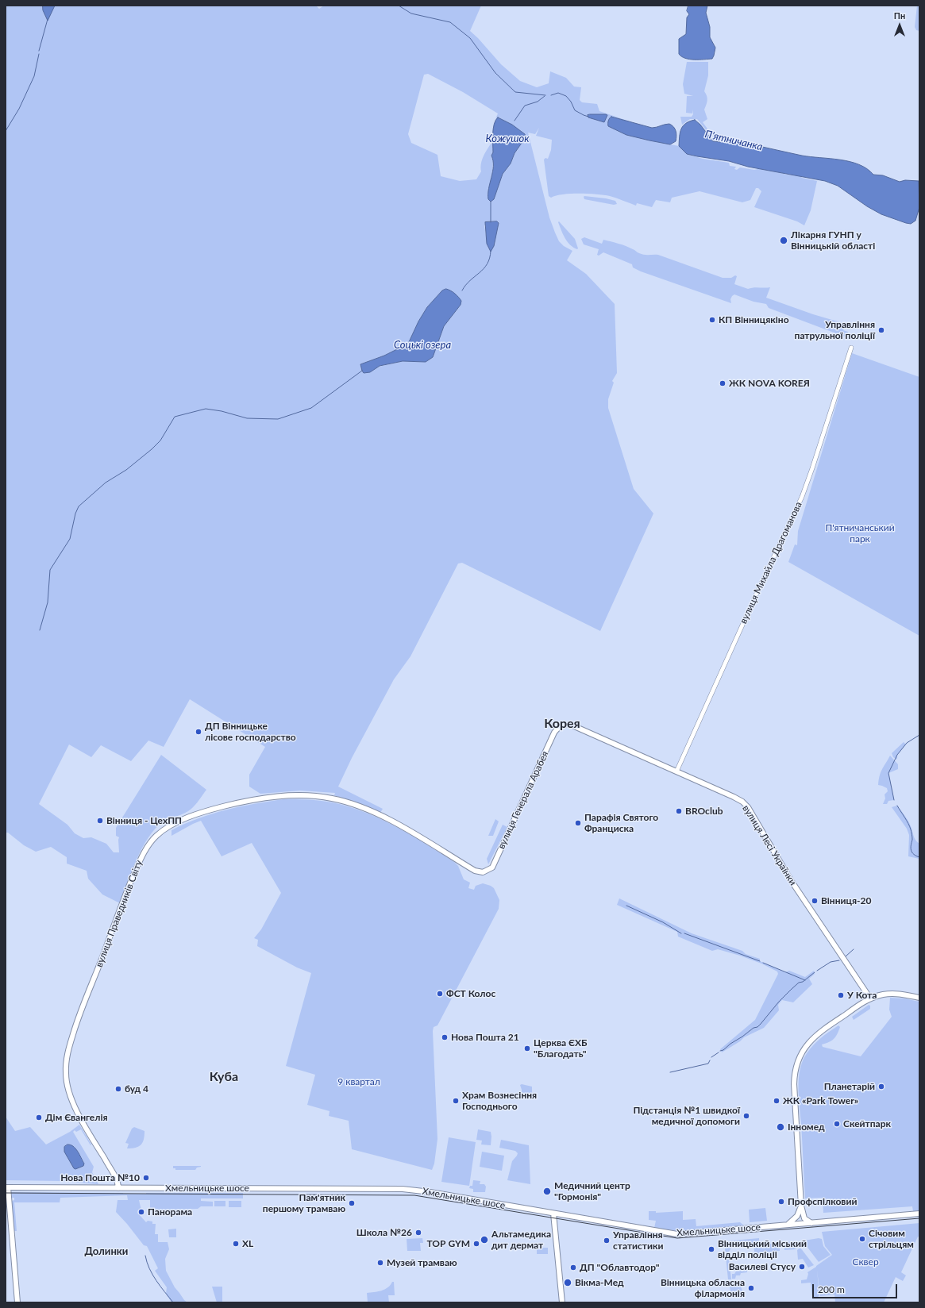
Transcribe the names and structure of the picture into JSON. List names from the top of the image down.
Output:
{
  "streets": {
    "main road": [
      "вулиця Генерала Арабея",
      "вулиця Лесі Українки",
      "вулиця Праведників Світу",
      "Хмельницьке шосе"
    ],
    "street": ["вулиця Михайла Драгоманова"]
  },
  "crossings": [
    ["вулиця Михайла Драгоманова", "вулиця Лесі Українки"],
    ["вулиця Генерала Арабея", "вулиця Лесі Українки"],
    ["вулиця Генерала Арабея", "вулиця Праведників Світу"],
    ["вулиця Праведників Світу", "Хмельницьке шосе"]
  ],
  "districts": ["Корея", "Куба", "Долинки"],
  "water": ["Кожушок", "П'ятничанка", "Соцькі озера"],
  "parks": ["П'ятничанський парк", "9 квартал", "Сквер"],
  "places": [
    "Лікарня ГУНП у Вінницькій області",
    "КП Вінницякіно",
    "Управління патрульної поліції",
    "ЖК NOVA KOREЯ",
    "ДП Вінницьке лісове господарство",
    "BROclub",
    "Вінниця - ЦехПП",
    "Парафія Святого Франциска",
    "Вінниця-20",
    "ФСТ Колос",
    "У Кота",
    "Нова Пошта 21",
    "Церква ЄХБ \"Благодать\"",
    "Планетарій",
    "буд 4",
    "Храм Вознесіння Господнього",
    "ЖК «Park Tower»",
    "Підстанція №1 швидкої медичної допомоги",
    "Дім Євангелія",
    "Скейтпарк",
    "Інномед",
    "Нова Пошта №10",
    "Медичний центр \"Гормонія\"",
    "Профспілковий",
    "Пам'ятник першому трамваю",
    "Панорама",
    "Школа №26",
    "Січовим стрільцям",
    "Альтамедика дит дермат",
    "Управління статистики",
    "XL",
    "TOP GYM",
    "Вінницький міський відділ поліціі",
    "Музей трамваю",
    "Василеві Стусу",
    "ДП \"Облавтодор\"",
    "Вікма-Мед",
    "Вінницька обласна філармонія"
  ],
  "scale_bar": "200 m",
  "north": "top"
}
